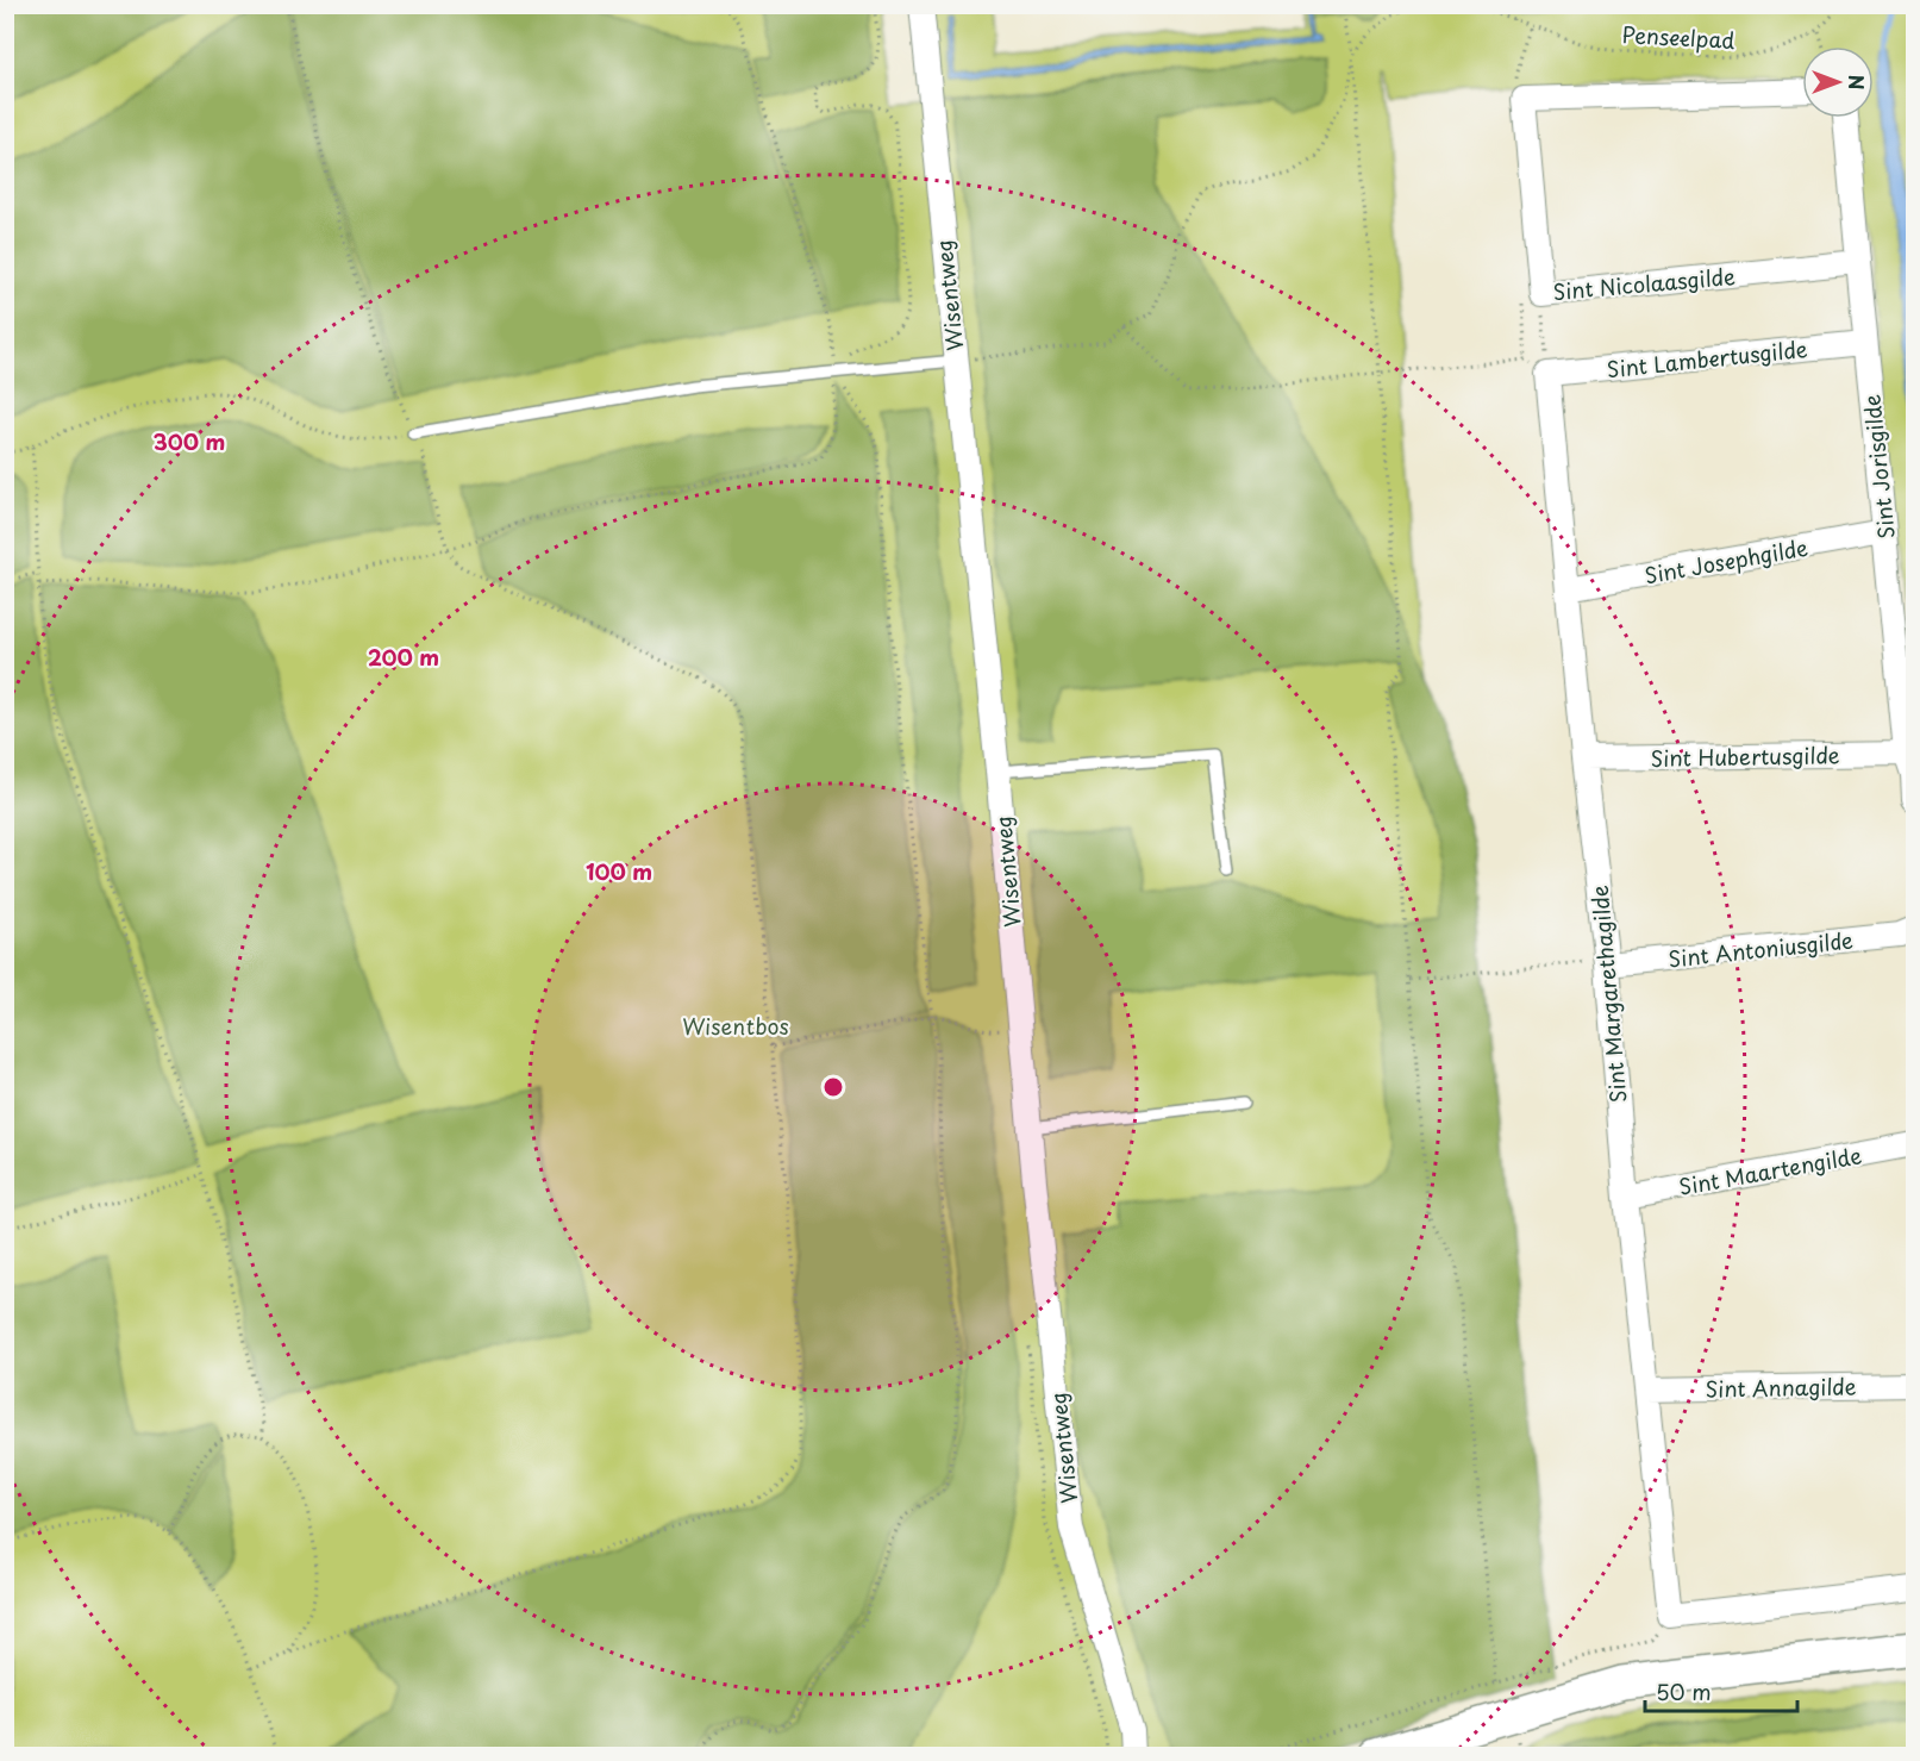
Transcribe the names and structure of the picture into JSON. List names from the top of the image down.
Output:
{
  "streets": {
    "street": [
      "Sint Nicolaasgilde",
      "Wisentweg",
      "Sint Lambertusgilde",
      "Sint Jorisgilde",
      "Sint Josephgilde",
      "Sint Hubertusgilde",
      "Sint Antoniusgilde",
      "Sint Margarethagilde",
      "Sint Maartengilde",
      "Sint Annagilde"
    ],
    "path": ["Penseelpad"]
  },
  "crossings": [
    ["Sint Nicolaasgilde", "Sint Jorisgilde"],
    ["Sint Lambertusgilde", "Sint Jorisgilde"],
    ["Sint Lambertusgilde", "Sint Margarethagilde"],
    ["Sint Jorisgilde", "Sint Josephgilde"],
    ["Sint Jorisgilde", "Sint Hubertusgilde"],
    ["Sint Josephgilde", "Sint Margarethagilde"],
    ["Sint Hubertusgilde", "Sint Margarethagilde"],
    ["Sint Antoniusgilde", "Sint Margarethagilde"],
    ["Sint Margarethagilde", "Sint Maartengilde"],
    ["Sint Margarethagilde", "Sint Annagilde"]
  ],
  "parks": ["Wisentbos"],
  "scale_bar": "50 m",
  "north": "right",
  "rings": ["300 m", "200 m", "100 m"]
}
